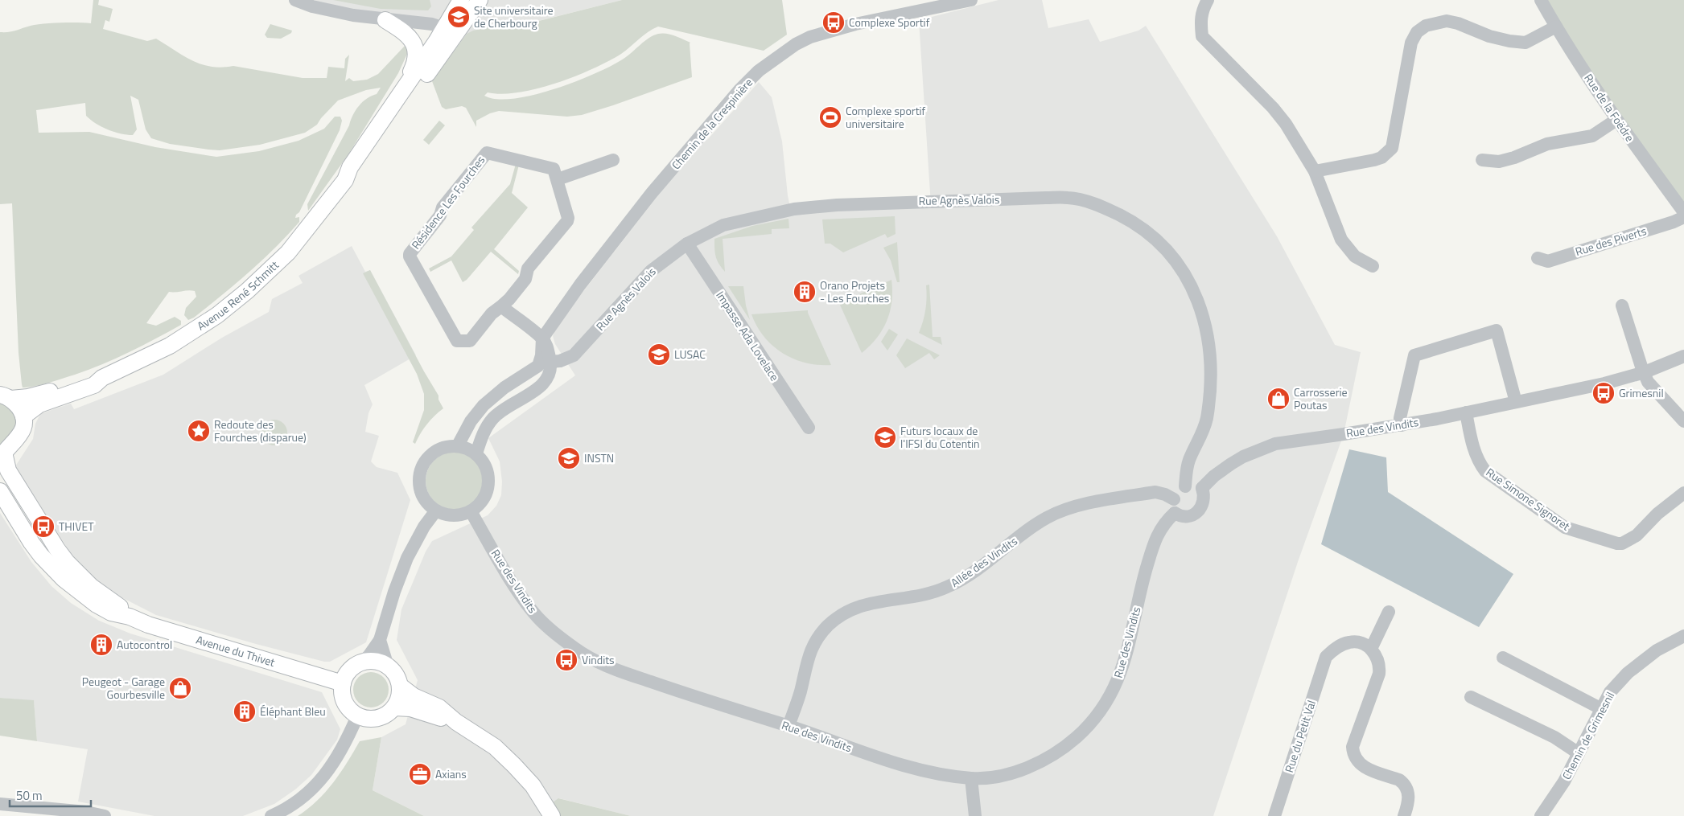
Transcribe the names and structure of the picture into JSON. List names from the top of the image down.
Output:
{
  "streets": {
    "main road": ["Avenue René Schmitt", "Avenue du Thivet"],
    "street": [
      "Rue de la Foëdre",
      "Chemin de la Crespinière",
      "Rue Agnès Valois",
      "Résidence Les Fourches",
      "Rue des Piverts",
      "Impasse Ada Lovelace",
      "Rue des Vindits",
      "Rue Simone Signoret",
      "Allée des Vindits",
      "Chemin de Grimesnil",
      "Rue du Petit Val"
    ]
  },
  "crossings": [
    ["Rue Agnès Valois", "Impasse Ada Lovelace"],
    ["Rue Agnès Valois", "Rue des Vindits"],
    ["Rue Agnès Valois", "Allée des Vindits"],
    ["Rue des Vindits", "Rue Simone Signoret"],
    ["Rue des Vindits", "Allée des Vindits"]
  ],
  "places": {
    "school or university": [
      "Site universitaire de Cherbourg",
      "LUSAC",
      "Futurs locaux de l'IFSI du Cotentin",
      "INSTN"
    ],
    "bus stop": [
      "Complexe Sportif",
      "Grimesnil",
      "THIVET",
      "Vindits"
    ],
    "sports": ["Complexe sportif universitaire"],
    "building": ["Orano Projets - Les Fourches", "Autocontrol", "Éléphant Bleu"],
    "shop": ["Carrosserie Poutas", "Peugeot - Garage Gourbesville"],
    "place": ["Redoute des Fourches (disparue)"],
    "office": ["Axians"]
  },
  "scale_bar": "50 m"
}
